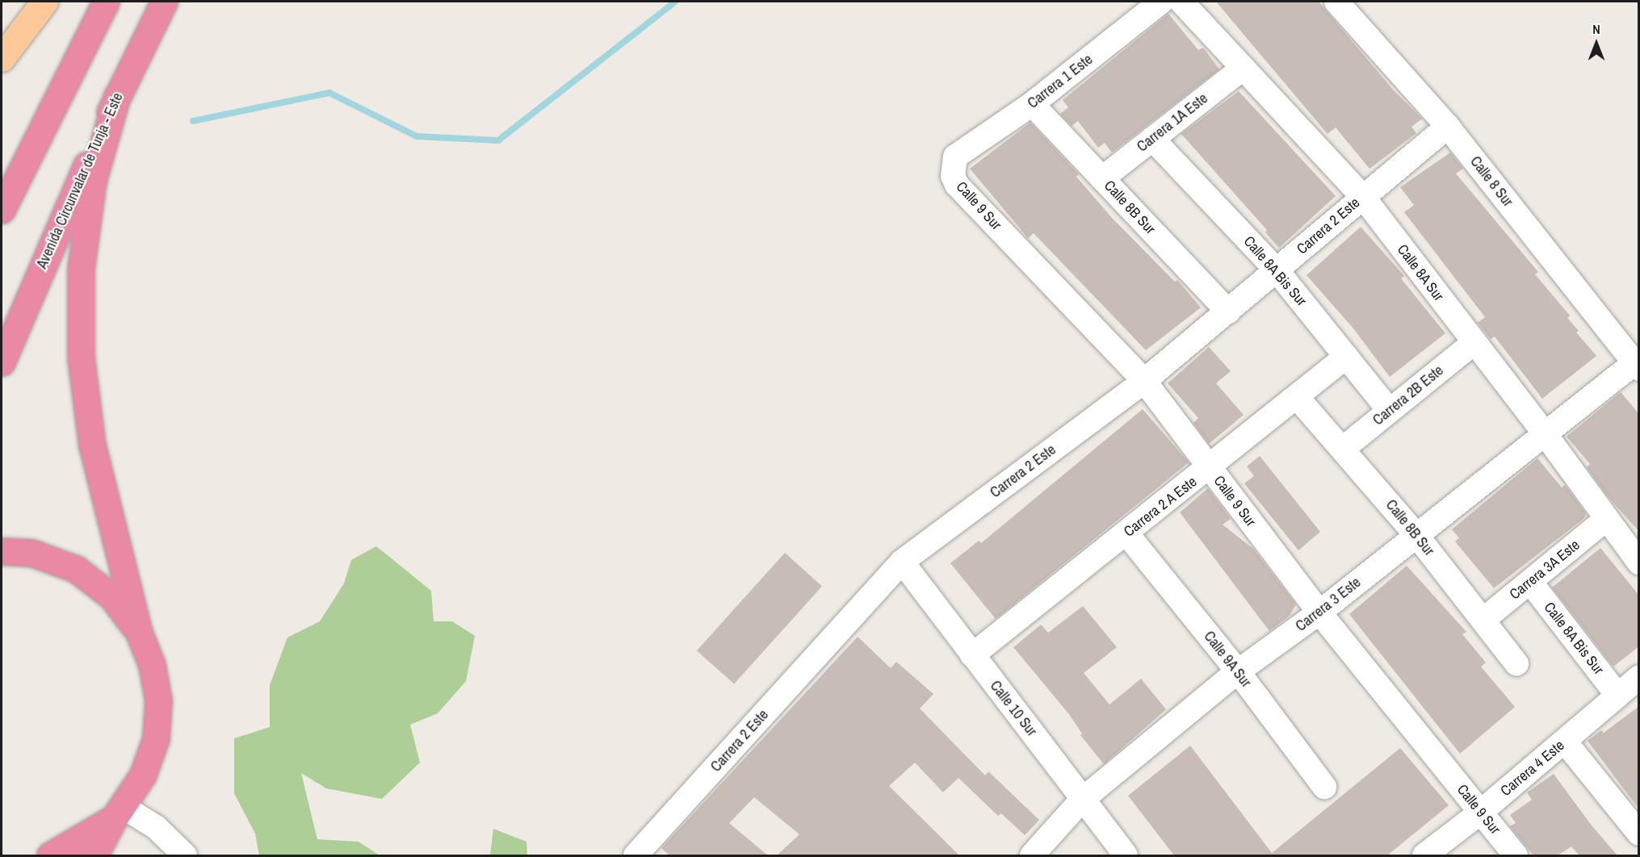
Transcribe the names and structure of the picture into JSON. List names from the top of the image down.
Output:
{
  "streets": {
    "highway": ["Avenida Circunvalar de Tunja - Este"],
    "street": [
      "Carrera 1 Este",
      "Carrera 1A Este",
      "Calle 8 Sur",
      "Calle 9 Sur",
      "Calle 8B Sur",
      "Carrera 2 Este",
      "Calle 8A Bis Sur",
      "Calle 8A Sur",
      "Carrera 2B Este",
      "Carrera 2 A Este",
      "Carrera 3A Este",
      "Carrera 3 Este",
      "Calle 9A Sur",
      "Calle 10 Sur",
      "Carrera 4 Este"
    ]
  },
  "crossings": [
    ["Carrera 1 Este", "Calle 9 Sur"],
    ["Carrera 1 Este", "Calle 8B Sur"],
    ["Carrera 1A Este", "Calle 8B Sur"],
    ["Carrera 1A Este", "Calle 8A Bis Sur"],
    ["Carrera 1A Este", "Calle 8A Sur"],
    ["Calle 8 Sur", "Carrera 2 Este"],
    ["Calle 8 Sur", "Carrera 3 Este"],
    ["Calle 9 Sur", "Carrera 2 Este"],
    ["Calle 9 Sur", "Carrera 2 A Este"],
    ["Calle 9 Sur", "Carrera 3 Este"],
    ["Calle 9 Sur", "Carrera 4 Este"],
    ["Calle 8B Sur", "Carrera 2 Este"],
    ["Calle 8B Sur", "Carrera 2B Este"],
    ["Calle 8B Sur", "Carrera 2 A Este"],
    ["Calle 8B Sur", "Carrera 3A Este"],
    ["Calle 8B Sur", "Carrera 3 Este"],
    ["Carrera 2 Este", "Calle 8A Bis Sur"],
    ["Carrera 2 Este", "Calle 8A Sur"],
    ["Carrera 2 Este", "Calle 10 Sur"],
    ["Calle 8A Bis Sur", "Carrera 2B Este"],
    ["Calle 8A Bis Sur", "Carrera 2 A Este"],
    ["Calle 8A Bis Sur", "Carrera 3A Este"],
    ["Calle 8A Bis Sur", "Carrera 4 Este"],
    ["Calle 8A Sur", "Carrera 2B Este"],
    ["Calle 8A Sur", "Carrera 3A Este"],
    ["Calle 8A Sur", "Carrera 3 Este"],
    ["Carrera 2 A Este", "Calle 9A Sur"],
    ["Carrera 2 A Este", "Calle 10 Sur"],
    ["Carrera 3 Este", "Calle 9A Sur"],
    ["Carrera 3 Este", "Calle 10 Sur"]
  ],
  "north": "top"
}
